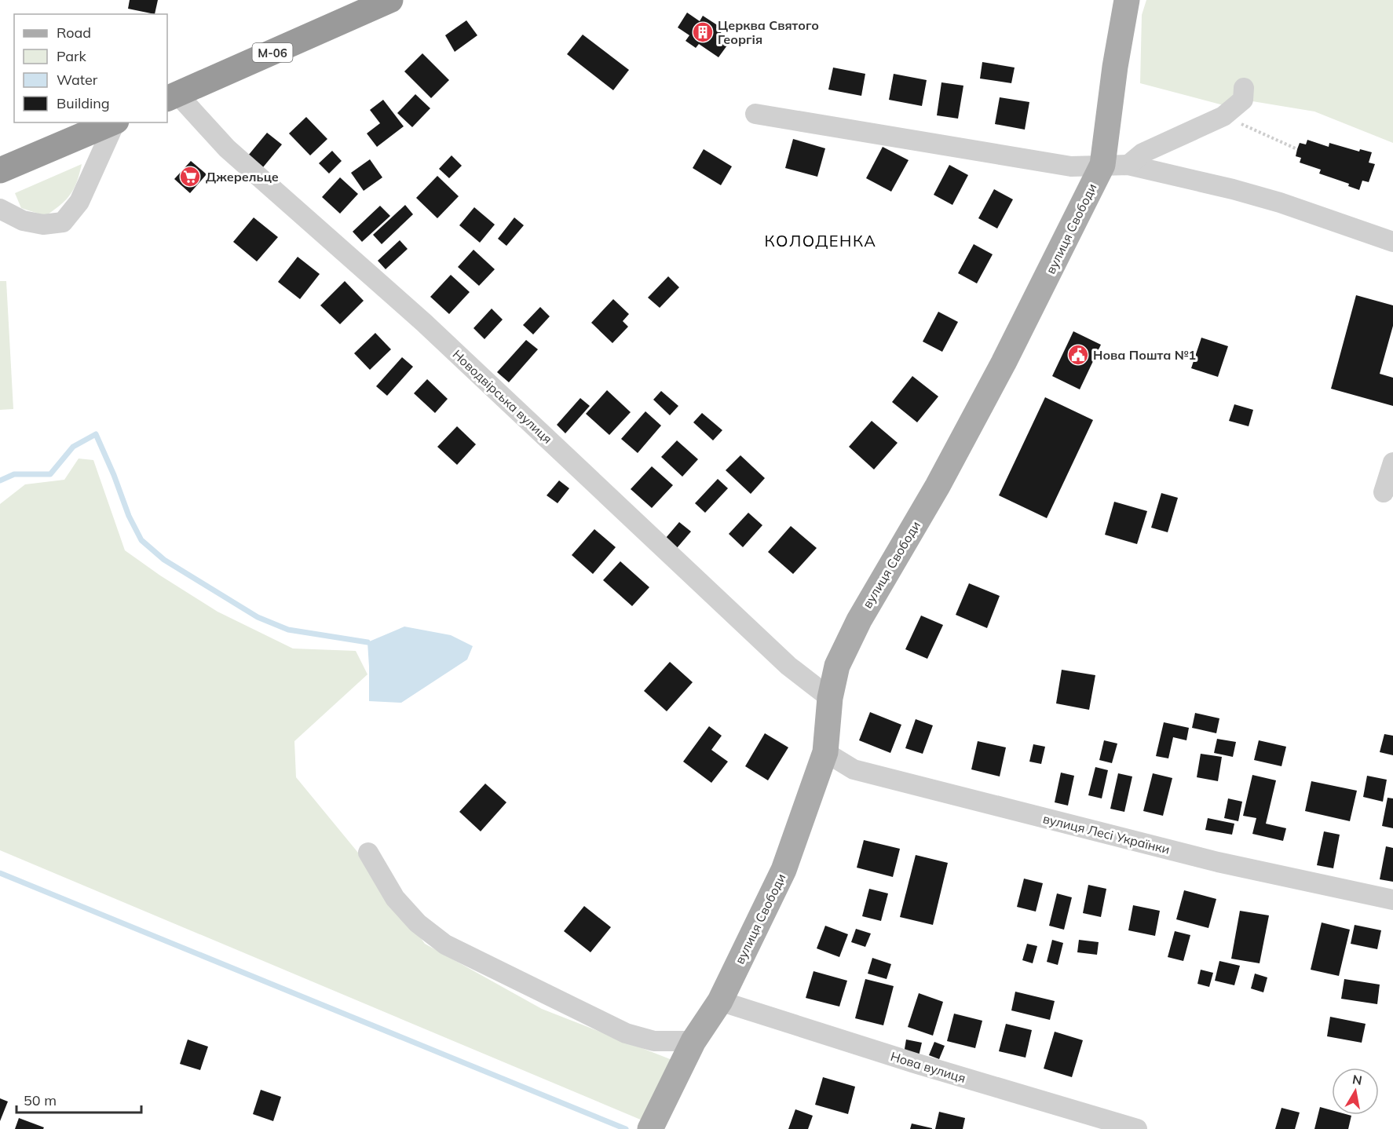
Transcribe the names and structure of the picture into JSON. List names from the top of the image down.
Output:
{
  "streets": {
    "highway": ["М-06"],
    "main road": ["вулиця Свободи"],
    "street": ["Новодвірська вулиця", "вулиця Лесі Українки", "Нова вулиця"]
  },
  "crossings": [
    ["М-06", "Новодвірська вулиця"],
    ["вулиця Свободи", "Новодвірська вулиця"],
    ["вулиця Свободи", "вулиця Лесі Українки"],
    ["вулиця Свободи", "Нова вулиця"]
  ],
  "districts": ["КОЛОДЕНКА"],
  "places": {
    "building": ["Церква Святого Георгія"],
    "supermarket": ["Джерельце"],
    "public building": ["Нова Пошта №1"]
  },
  "legend": [
    "Road",
    "Park",
    "Water",
    "Building"
  ],
  "scale_bar": "50 m",
  "north": "top"
}
